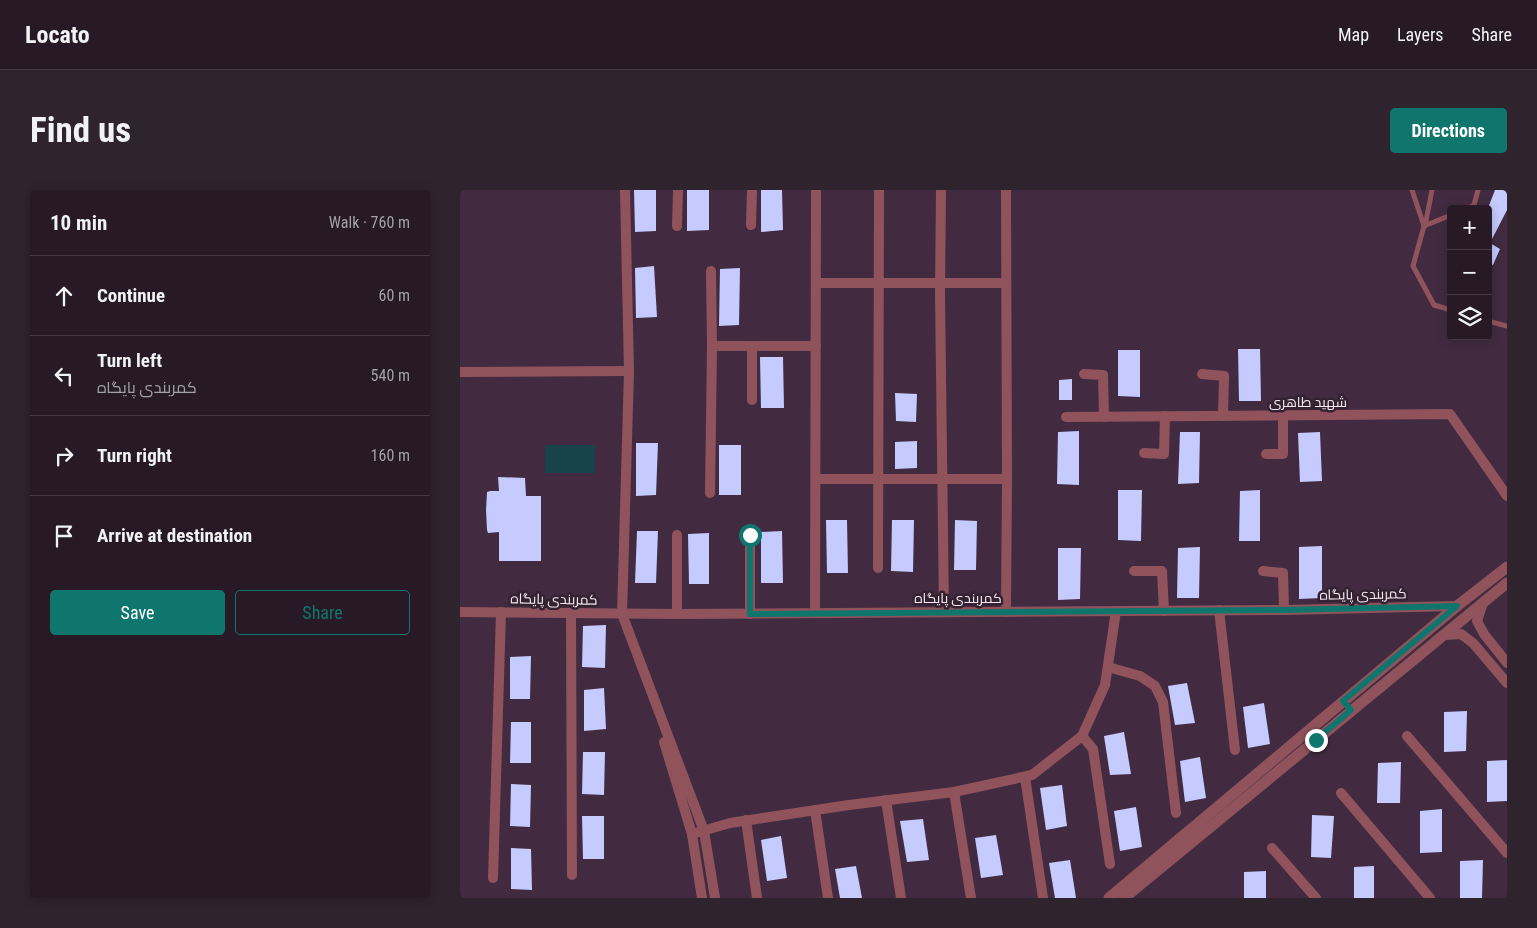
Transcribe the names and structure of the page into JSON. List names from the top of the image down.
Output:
{
  "streets": {
    "street": ["شهید طاهری", "کمربندی پایگاه"]
  },
  "page": {
    "header": "Locato",
    "nav": ["Map", "Layers", "Share"],
    "buttons": [
      "Directions",
      ["Save", "Share"]
    ],
    "title": "Find us",
    "heading": ["10 min", "Walk · 760 m"],
    "map_buttons": ["+", "−"],
    "list": [
      ["Continue", "60 m"],
      ["Turn left", "کمربندی پایگاه", "540 m"],
      ["Turn right", "160 m"],
      "Arrive at destination"
    ]
  }
}
